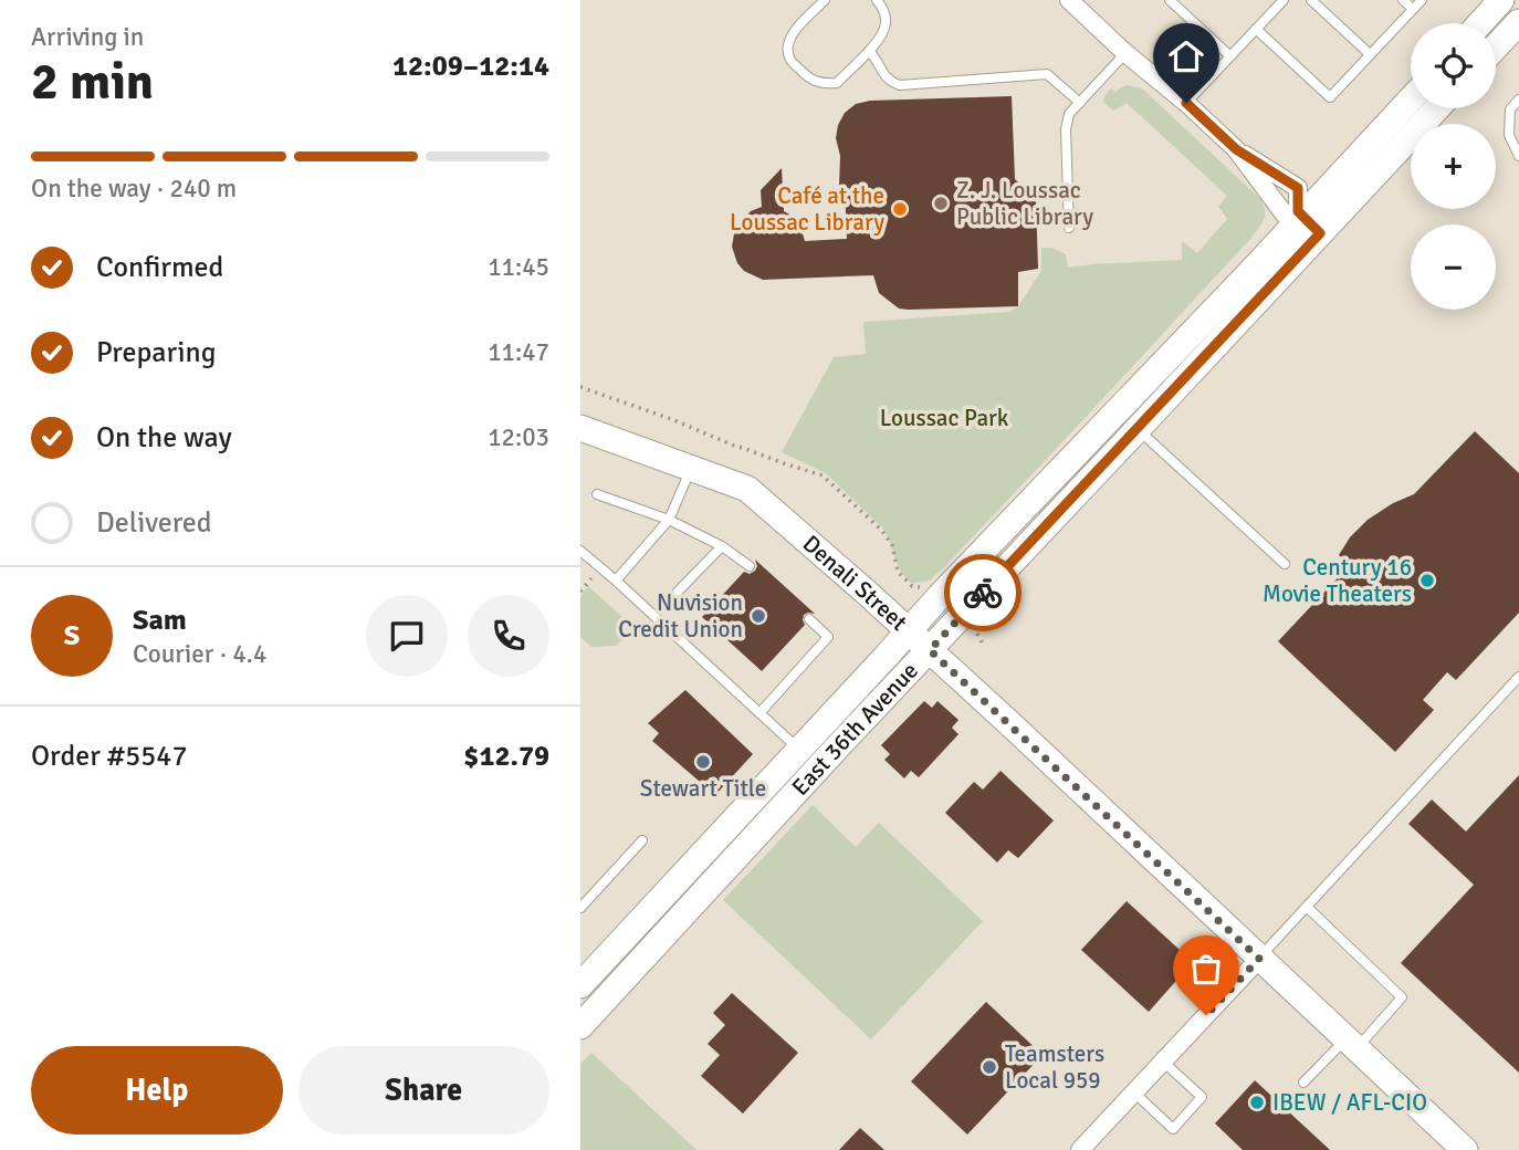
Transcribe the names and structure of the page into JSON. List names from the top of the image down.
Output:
{
  "streets": {
    "main road": ["Denali Street", "East 36th Avenue"]
  },
  "crossings": [
    ["Denali Street", "East 36th Avenue"]
  ],
  "parks": ["Loussac Park"],
  "places": [
    "Z. J. Loussac Public Library",
    "Café at the Loussac Library",
    "Century 16 Movie Theaters",
    "Nuvision Credit Union",
    "Stewart Title",
    "Teamsters Local 959",
    "IBEW / AFL-CIO"
  ],
  "page": {
    "heading": ["2 min", "Arriving in", "12:09–12:14"],
    "panel": [
      "Sam",
      "Courier · 4.4",
      "Order #5547",
      "$12.79"
    ],
    "map_buttons": ["+", "−"],
    "bar": "On the way · 240 m",
    "list": [
      ["Confirmed", "11:45"],
      ["Preparing", "11:47"],
      ["On the way", "12:03"],
      "Delivered"
    ],
    "round": "S",
    "buttons": ["Help", "Share"]
  }
}
